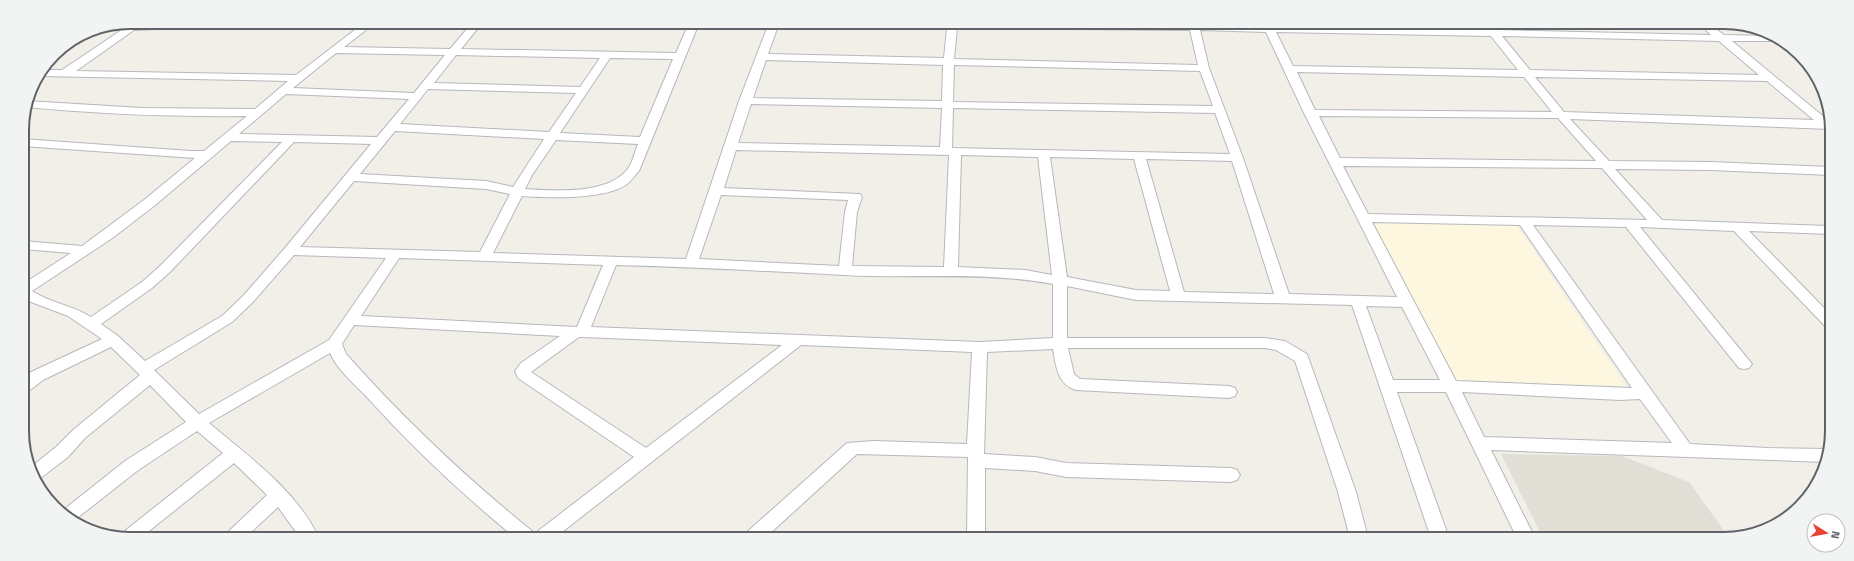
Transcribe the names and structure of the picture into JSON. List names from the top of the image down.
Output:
{
  "north": "right"
}
